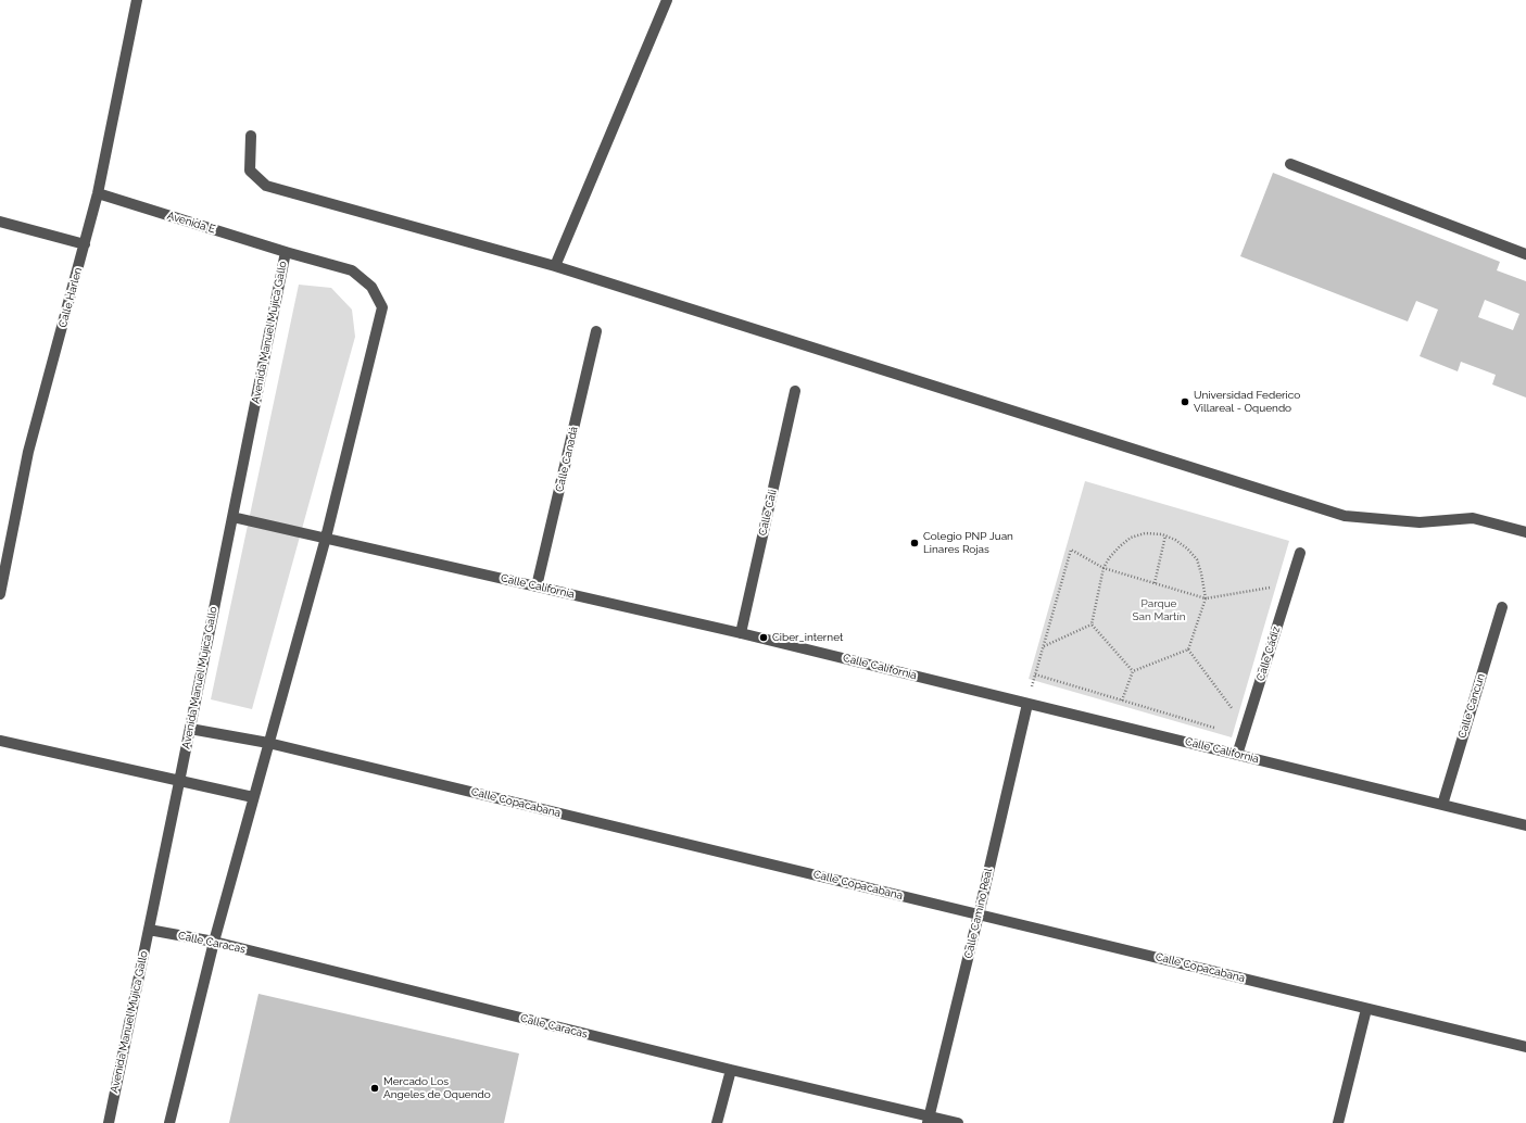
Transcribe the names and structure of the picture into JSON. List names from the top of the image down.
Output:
{
  "streets": {
    "street": [
      "Avenida E",
      "Calle Harlen",
      "Avenida Manuel Mujica Gallo",
      "Calle Canadá",
      "Calle Cali",
      "Calle California",
      "Calle Cádiz",
      "Calle Cancun",
      "Calle Copacabana",
      "Calle Camino Real",
      "Calle Caracas"
    ]
  },
  "crossings": [
    ["Avenida E", "Calle Harlen"],
    ["Avenida E", "Avenida Manuel Mujica Gallo"],
    ["Avenida Manuel Mujica Gallo", "Calle California"],
    ["Avenida Manuel Mujica Gallo", "Calle Copacabana"],
    ["Avenida Manuel Mujica Gallo", "Calle Caracas"],
    ["Calle Canadá", "Calle California"],
    ["Calle Cali", "Calle California"],
    ["Calle California", "Calle Cádiz"],
    ["Calle California", "Calle Cancun"],
    ["Calle California", "Calle Camino Real"],
    ["Calle Copacabana", "Calle Camino Real"],
    ["Calle Camino Real", "Calle Caracas"]
  ],
  "parks": ["Parque San Martín"],
  "places": [
    "Universidad Federico Villareal - Oquendo",
    "Colegio PNP Juan Linares Rojas",
    "Ciber_internet",
    "Mercado Los Angeles de Oquendo"
  ]
}
